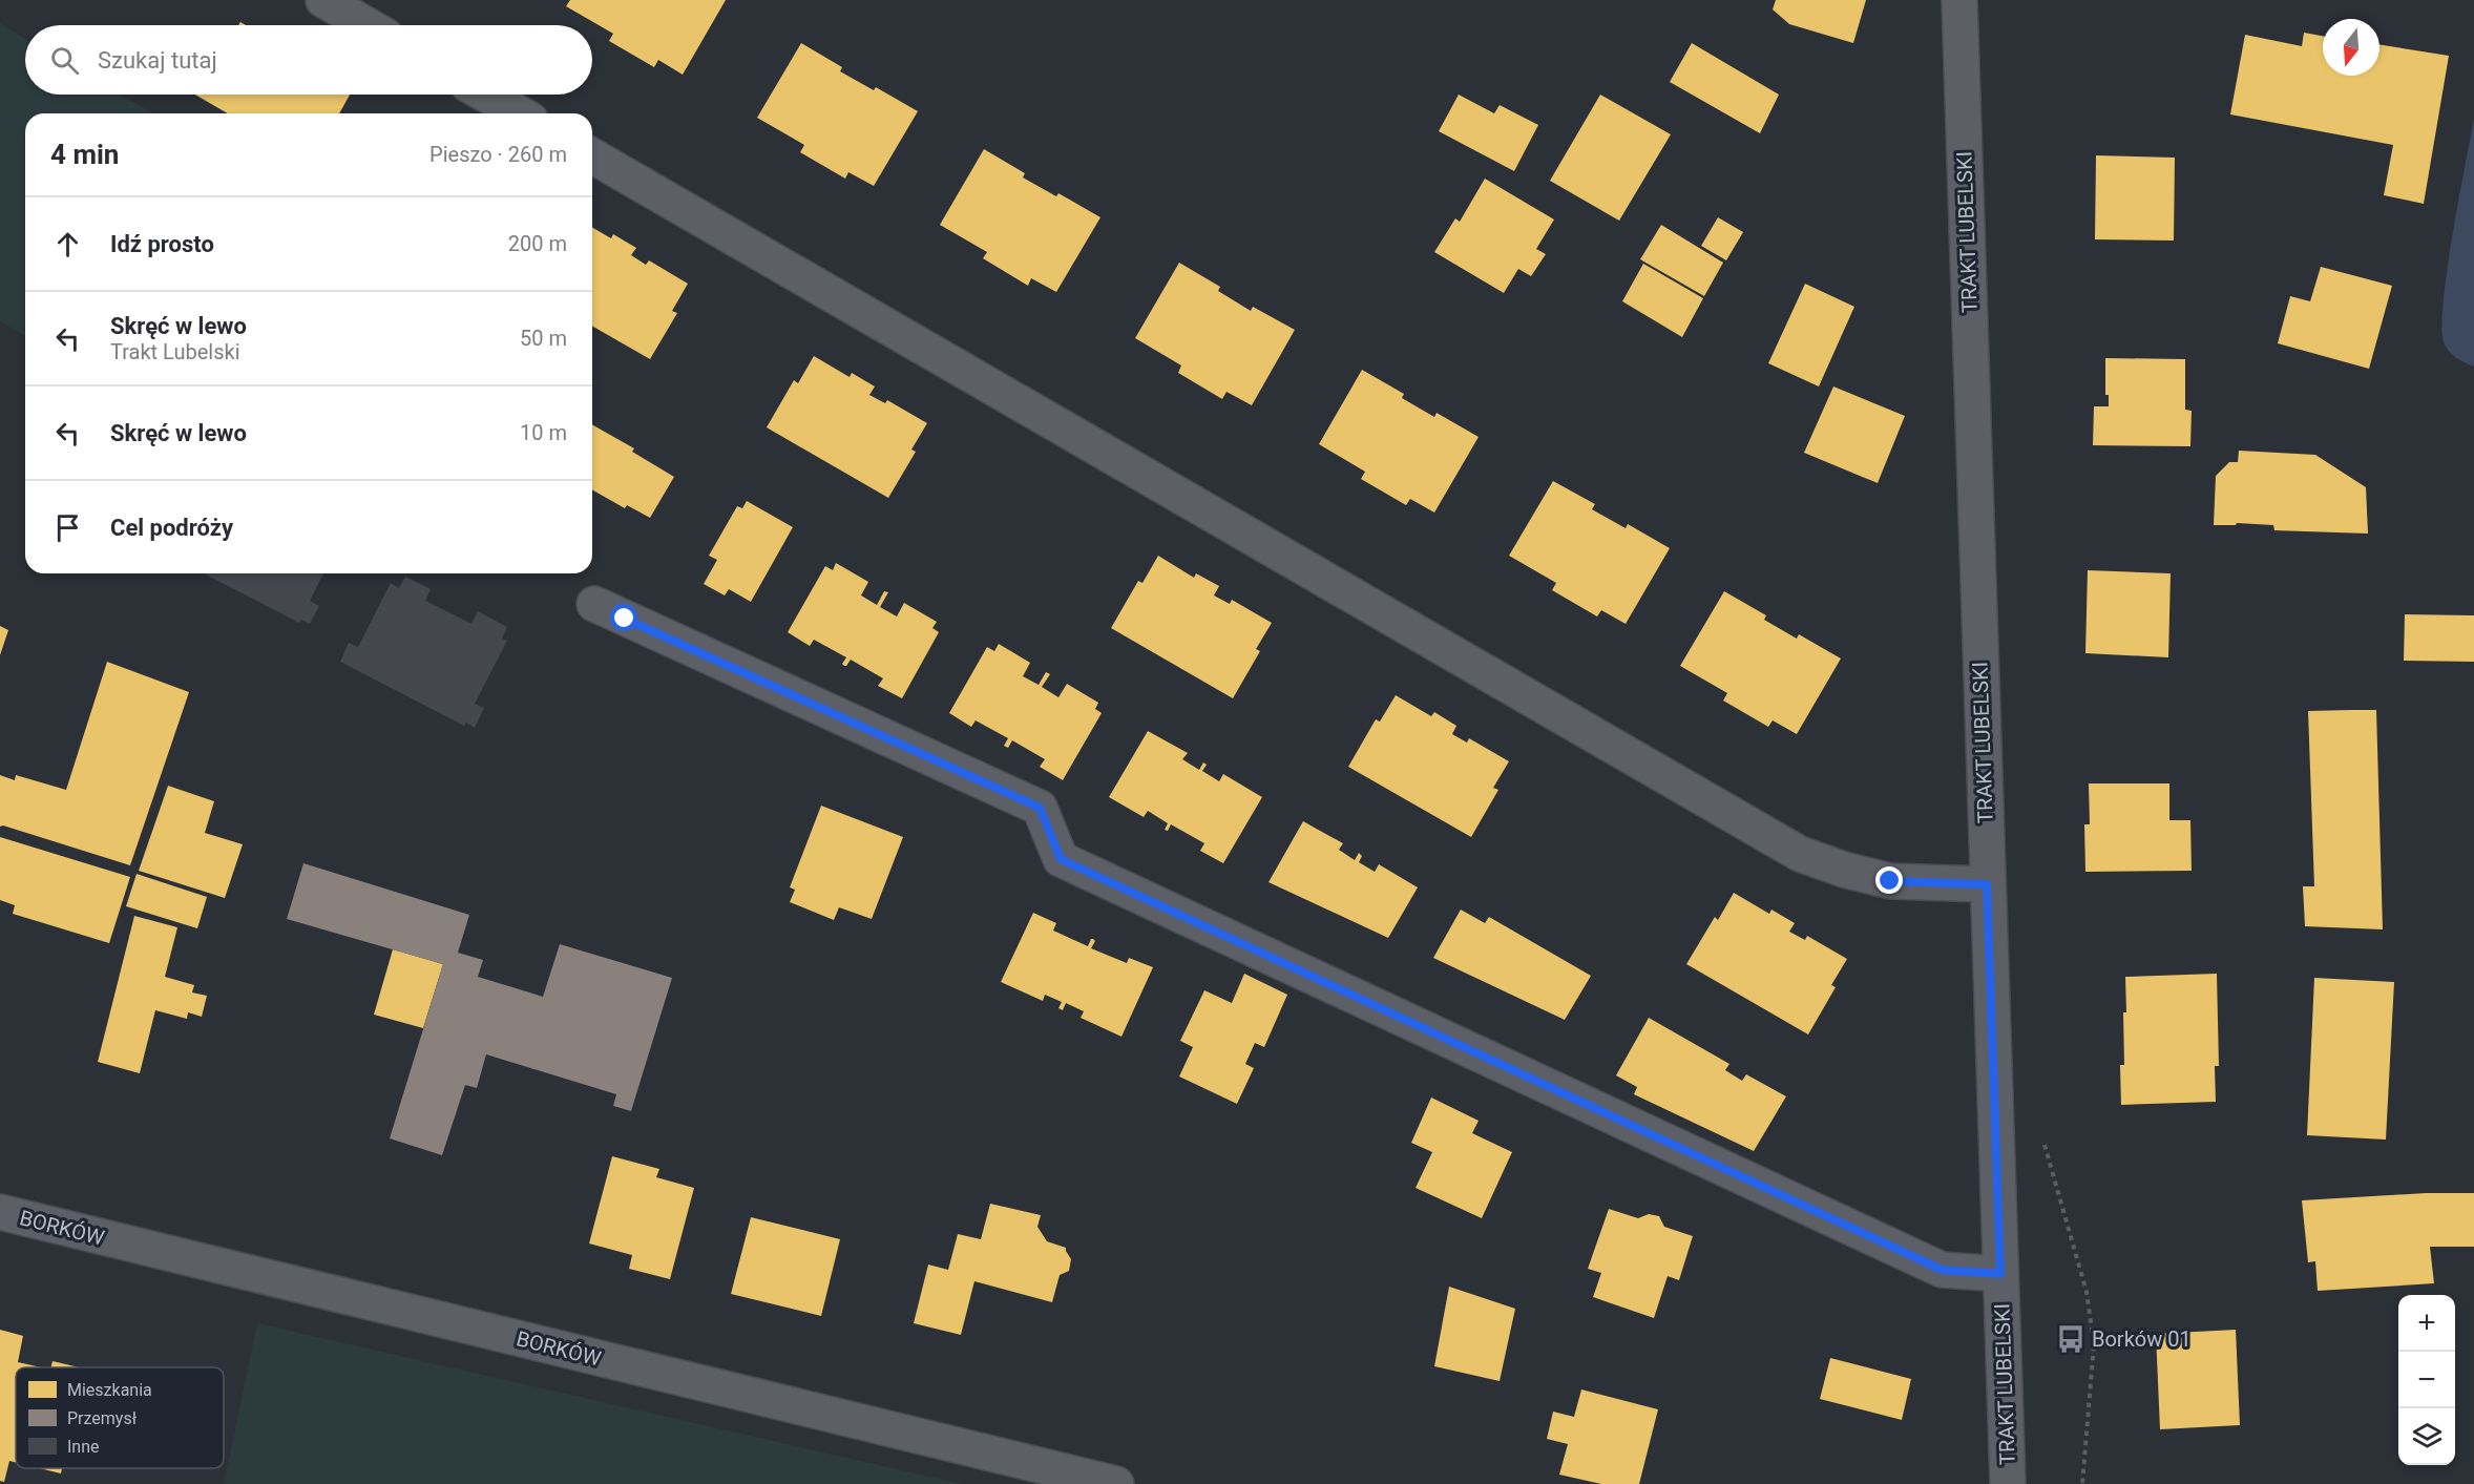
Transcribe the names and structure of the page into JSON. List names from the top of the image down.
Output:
{
  "streets": {
    "street": ["TRAKT LUBELSKI", "BORKÓW"]
  },
  "places": {
    "bus stop": ["Borków 01"]
  },
  "legend": ["Mieszkania", "Przemysł", "Inne"],
  "north": "bottom",
  "page": {
    "search": "Szukaj tutaj",
    "heading": ["4 min", "Pieszo · 260 m"],
    "list": [
      ["Idź prosto", "200 m"],
      ["Skręć w lewo", "Trakt Lubelski", "50 m"],
      ["Skręć w lewo", "10 m"],
      "Cel podróży"
    ],
    "map_buttons": ["+", "−"]
  }
}
